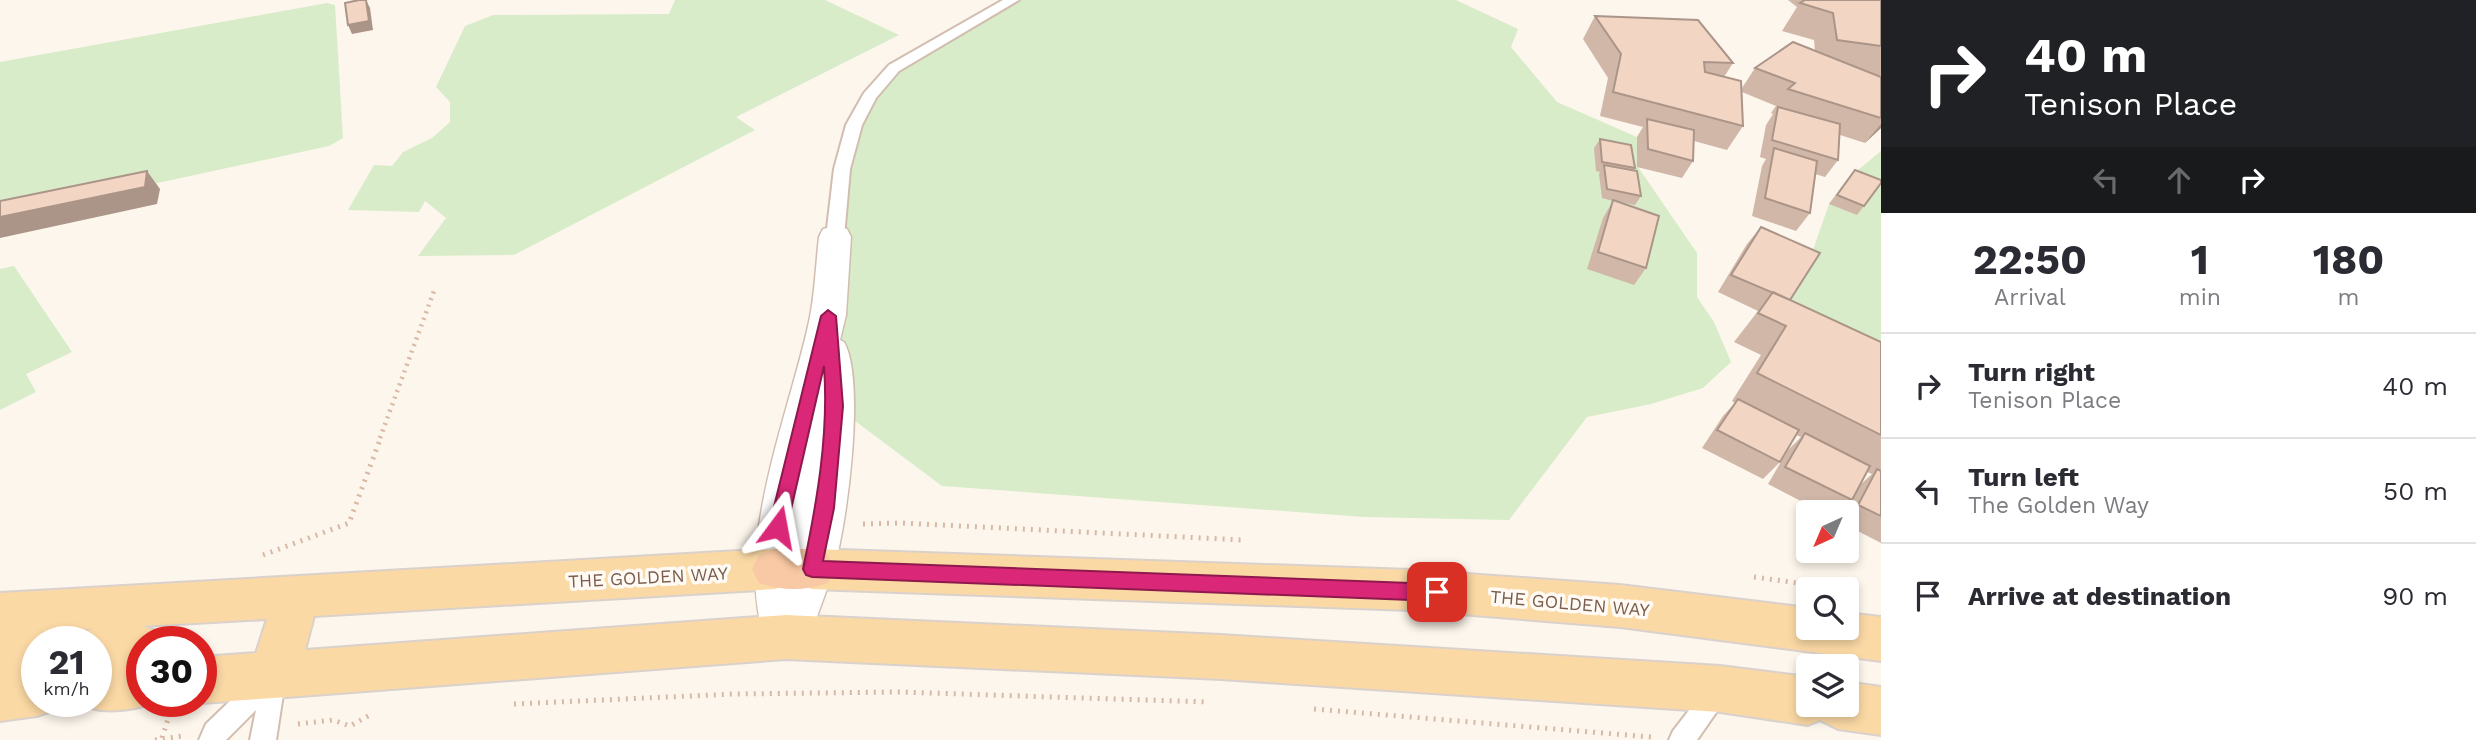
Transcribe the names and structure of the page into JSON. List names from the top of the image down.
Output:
{
  "streets": {
    "main road": ["THE GOLDEN WAY"]
  },
  "north": "bottom left",
  "page": {
    "turn": ["40 m", "Tenison Place"],
    "eta": [
      "22:50",
      "Arrival",
      "1",
      "min",
      "180",
      "m"
    ],
    "list": [
      {
        "name": "Turn right",
        "note": "Tenison Place",
        "value": "40 m"
      },
      {
        "name": "Turn left",
        "note": "The Golden Way",
        "value": "50 m"
      },
      {
        "name": "Arrive at destination",
        "value": "90 m"
      }
    ],
    "speed": "21 km/h",
    "limit": "30"
  }
}
